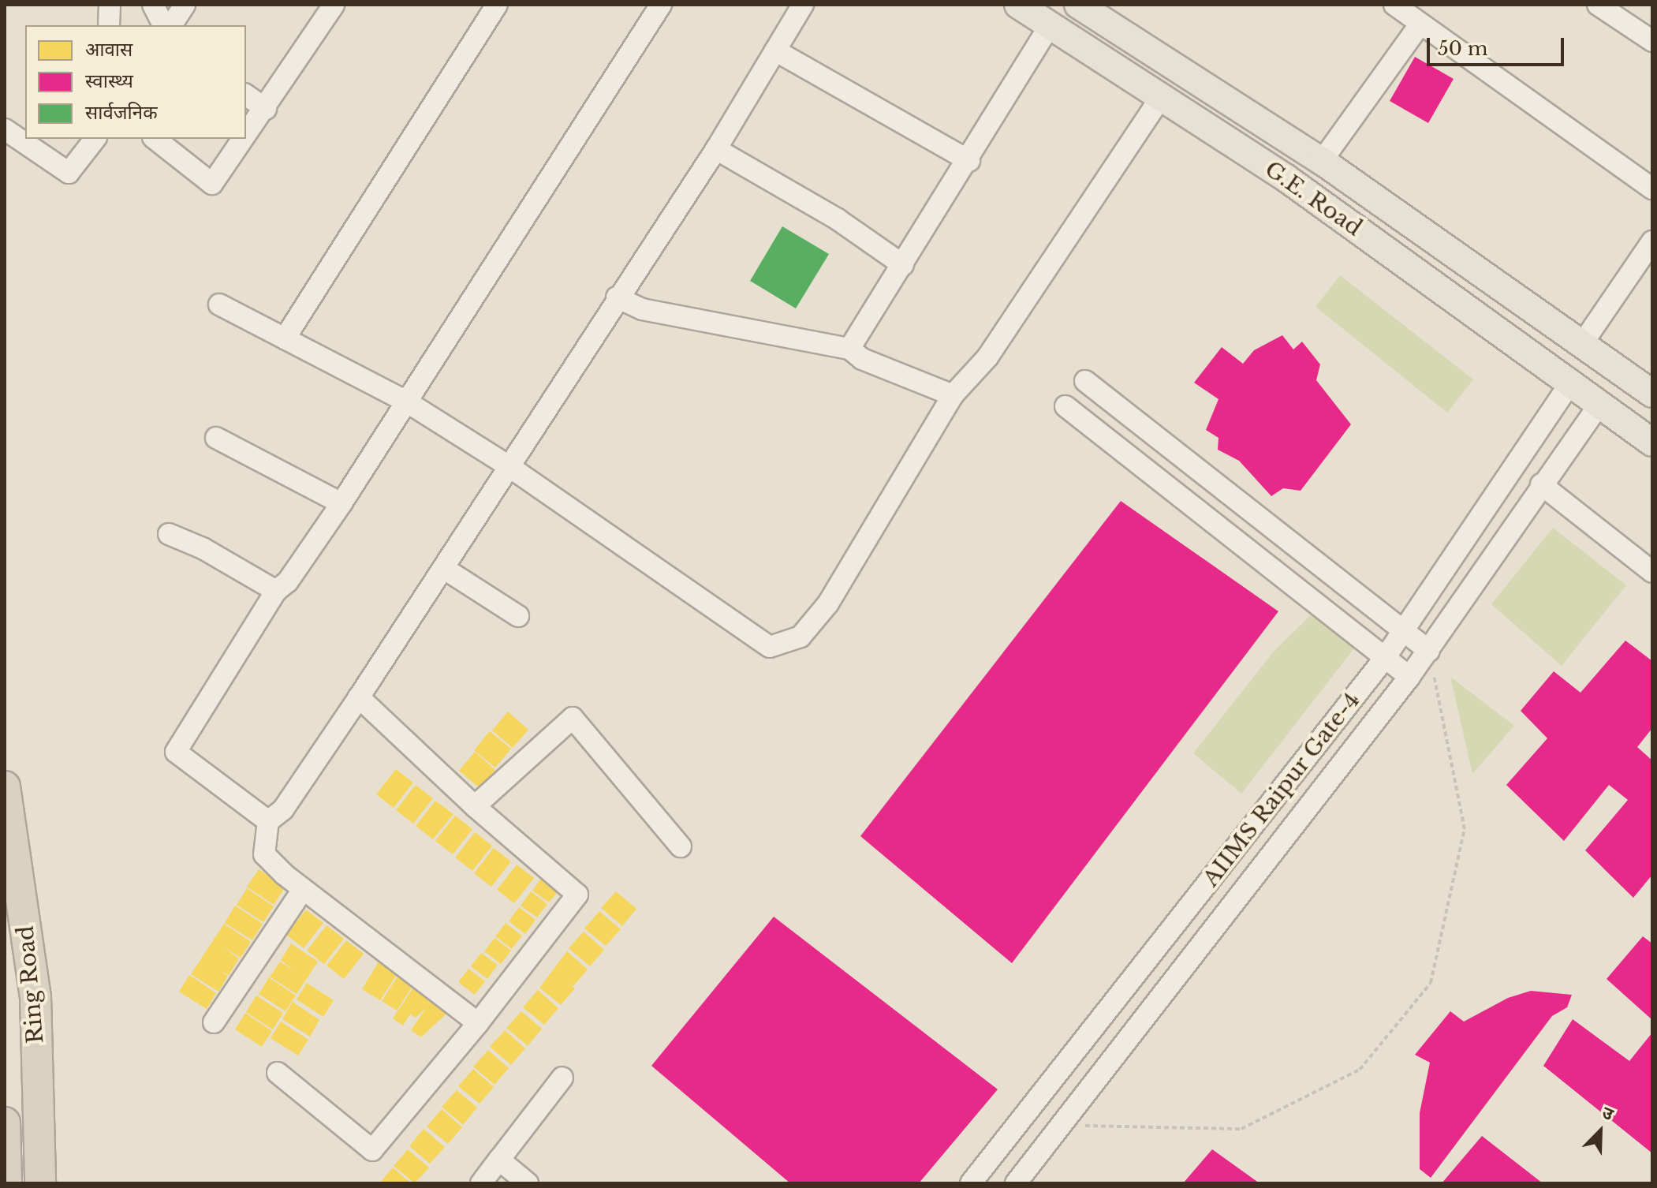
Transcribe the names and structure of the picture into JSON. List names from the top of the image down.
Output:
{
  "streets": {
    "highway": ["Ring Road"],
    "main road": ["G.E. Road"],
    "street": ["AIIMS Raipur Gate-4"]
  },
  "crossings": [
    ["G.E. Road", "AIIMS Raipur Gate-4"]
  ],
  "legend": ["आवास", "स्वास्थ्य", "सार्वजनिक"],
  "scale_bar": "50 m",
  "north": "top right"
}
